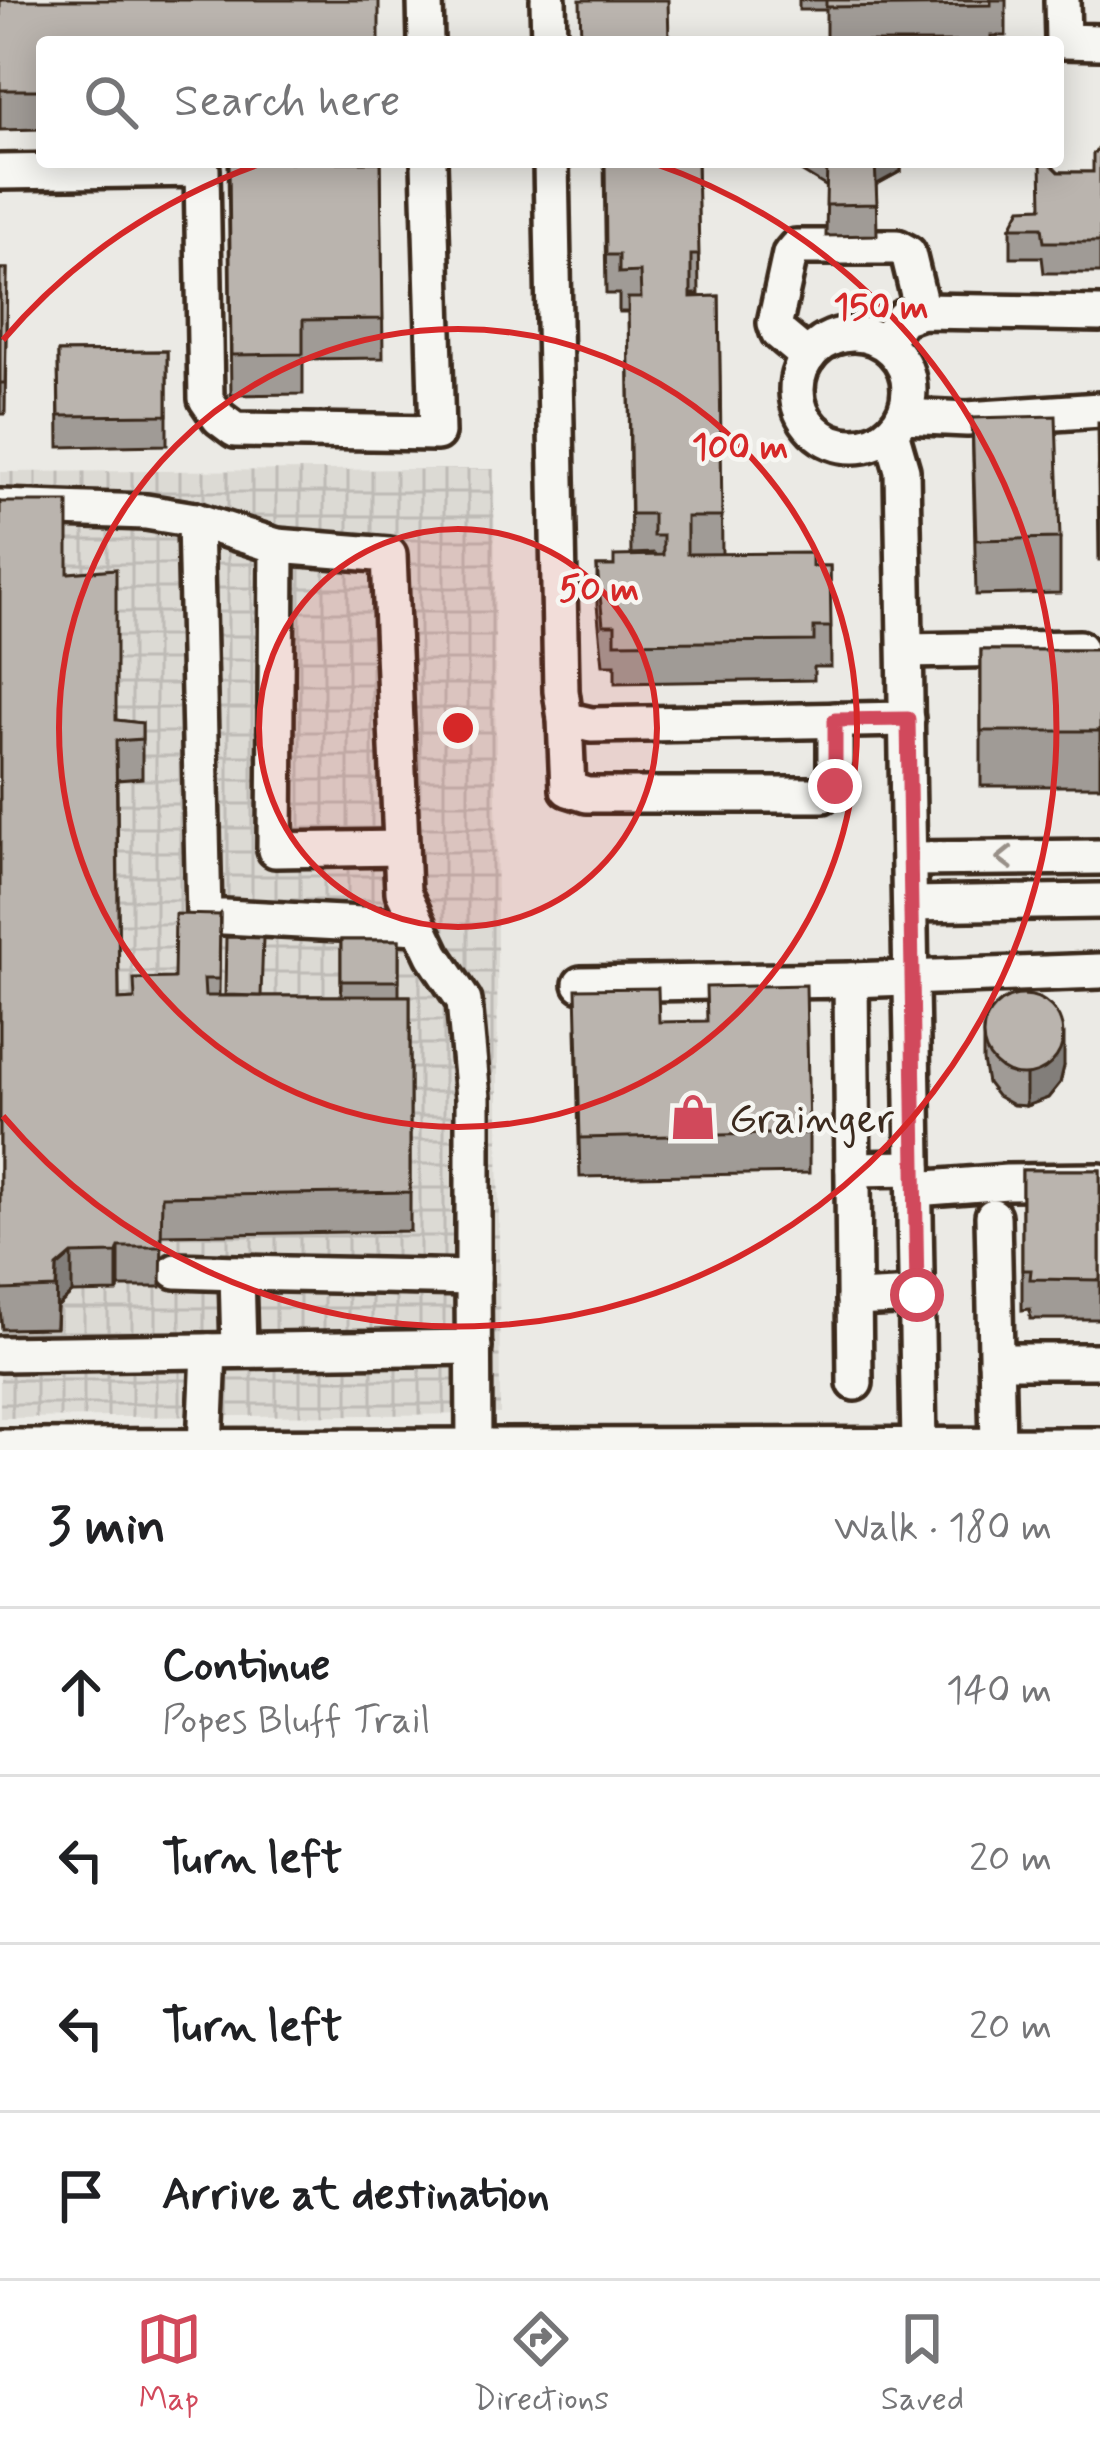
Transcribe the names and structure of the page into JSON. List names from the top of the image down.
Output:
{
  "places": {
    "shop": ["Grainger"]
  },
  "page": {
    "search": "Search here",
    "heading": ["3 min", "Walk · 180 m"],
    "list": [
      ["Continue", "Popes Bluff Trail", "140 m"],
      ["Turn left", "20 m"],
      ["Turn left", "20 m"],
      "Arrive at destination"
    ],
    "nav": ["Map", "Directions", "Saved"]
  },
  "rings": ["150 m", "100 m", "50 m"]
}
